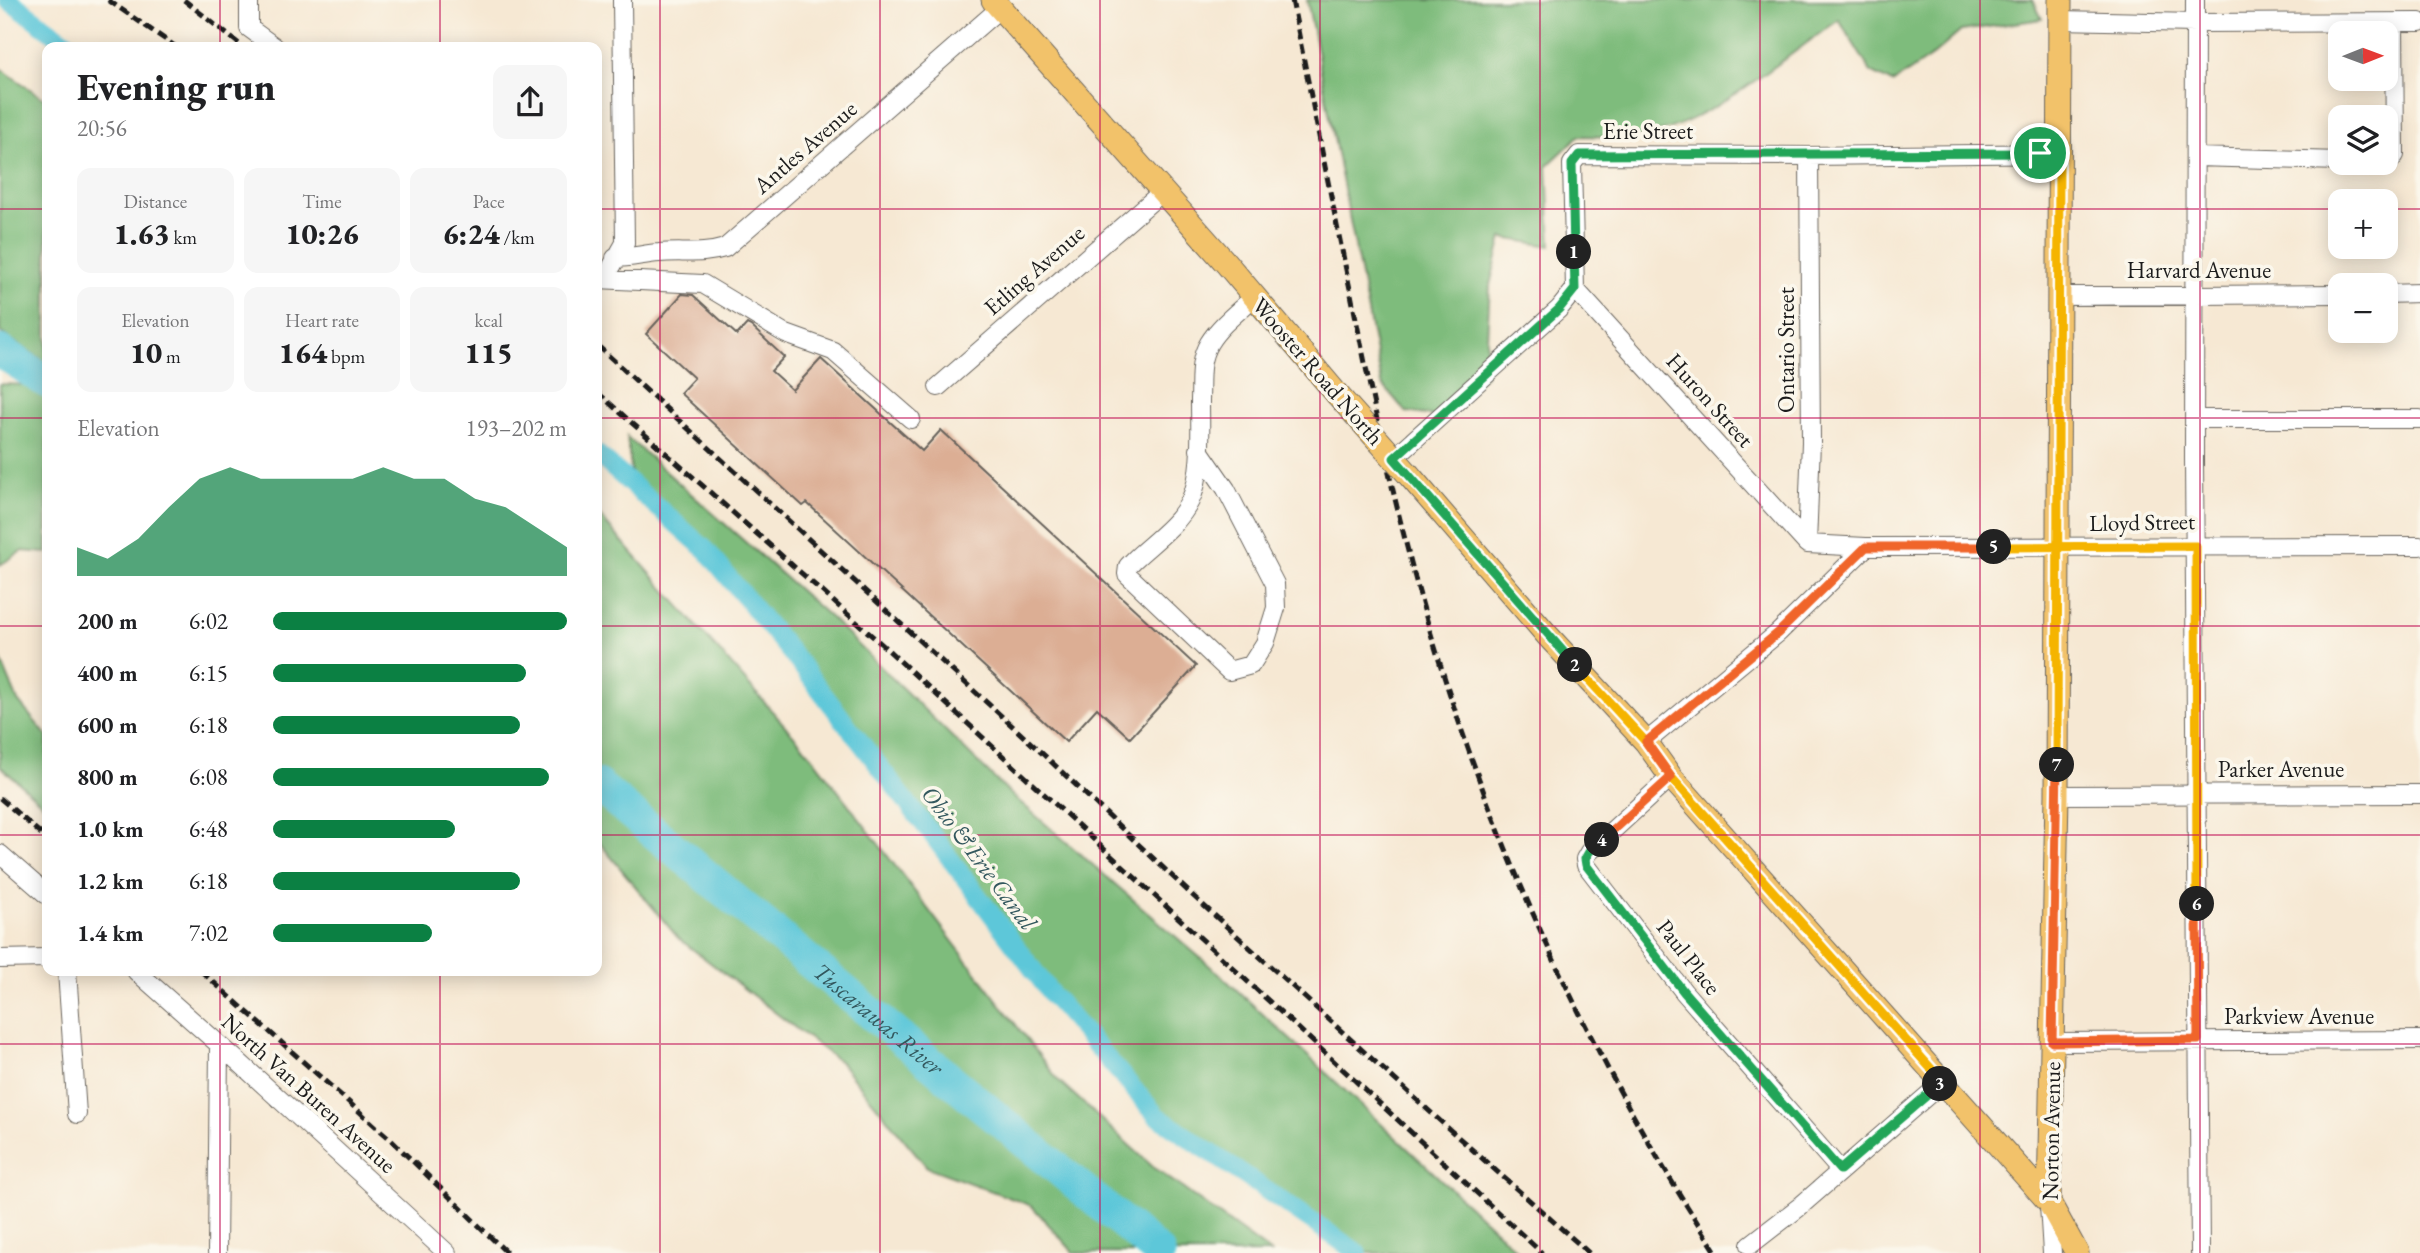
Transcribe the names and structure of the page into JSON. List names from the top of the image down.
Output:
{
  "streets": {
    "main road": ["Wooster Road North", "Norton Avenue"],
    "street": [
      "Erie Street",
      "Antles Avenue",
      "Etling Avenue",
      "Harvard Avenue",
      "Ontario Street",
      "Huron Street",
      "Lloyd Street",
      "Parker Avenue",
      "Paul Place",
      "Parkview Avenue",
      "North Van Buren Avenue"
    ]
  },
  "crossings": [
    ["Erie Street", "Ontario Street"],
    ["Erie Street", "Huron Street"],
    ["Erie Street", "Norton Avenue"],
    ["Antles Avenue", "Wooster Road North"],
    ["Etling Avenue", "Wooster Road North"],
    ["Harvard Avenue", "Norton Avenue"],
    ["Ontario Street", "Huron Street"],
    ["Ontario Street", "Lloyd Street"],
    ["Wooster Road North", "Paul Place"],
    ["Wooster Road North", "Norton Avenue"],
    ["Huron Street", "Lloyd Street"],
    ["Lloyd Street", "Norton Avenue"],
    ["Parker Avenue", "Norton Avenue"],
    ["Parkview Avenue", "Norton Avenue"]
  ],
  "water": ["Ohio & Erie Canal", "Tuscarawas River"],
  "north": "right",
  "page": {
    "map_buttons": ["+", "−"],
    "heading": ["Evening run", "20:56"],
    "stats": [
      ["Distance", "1.63 km"],
      ["Time", "10:26"],
      ["Pace", "6:24 /km"],
      ["Elevation", "10 m"],
      ["Heart rate", "164 bpm"],
      ["kcal", "115"]
    ],
    "pins": [
      "1",
      "5",
      "2",
      "7",
      "4",
      "6",
      "3"
    ],
    "chart": ["Elevation", "193–202 m"],
    "list": [
      {
        "name": "200 m",
        "note": "6:02"
      },
      {
        "name": "400 m",
        "note": "6:15"
      },
      {
        "name": "600 m",
        "note": "6:18"
      },
      {
        "name": "800 m",
        "note": "6:08"
      },
      {
        "name": "1.0 km",
        "note": "6:48"
      },
      {
        "name": "1.2 km",
        "note": "6:18"
      },
      {
        "name": "1.4 km",
        "note": "7:02"
      }
    ]
  }
}
